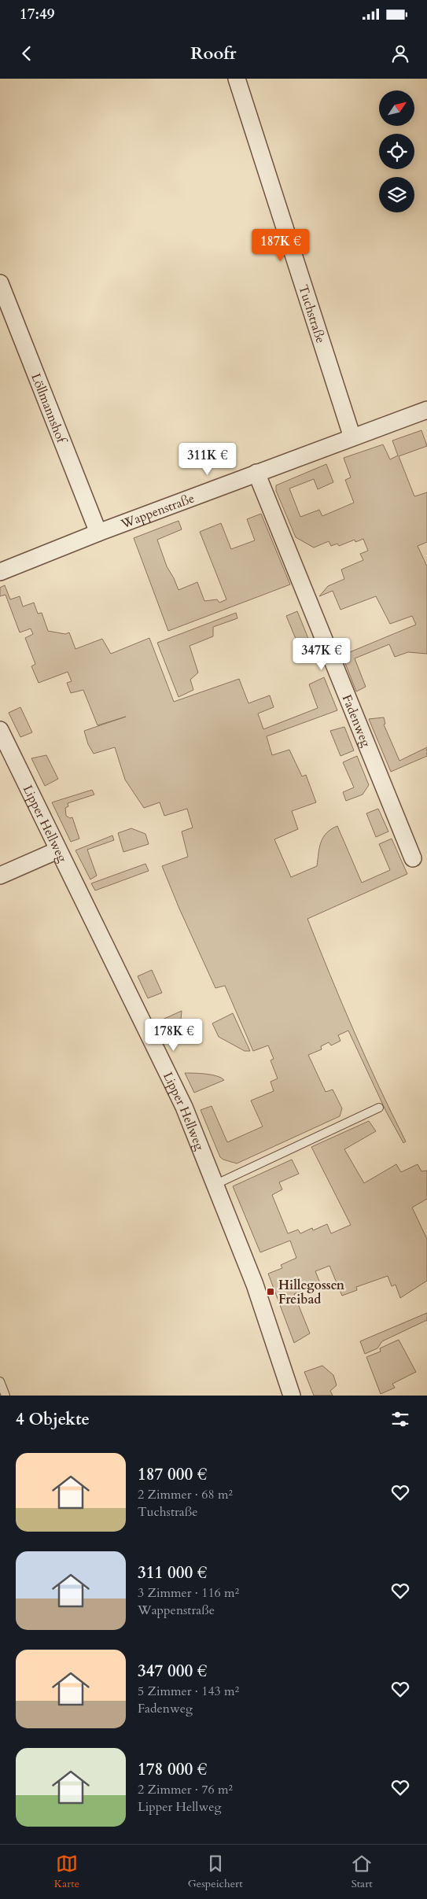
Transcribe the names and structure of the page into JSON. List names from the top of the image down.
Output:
{
  "streets": {
    "street": [
      "Tuchstraße",
      "Löllmannshof",
      "Wappenstraße",
      "Fadenweg",
      "Lipper Hellweg"
    ]
  },
  "crossings": [
    ["Tuchstraße", "Wappenstraße"],
    ["Löllmannshof", "Wappenstraße"],
    ["Wappenstraße", "Fadenweg"]
  ],
  "places": {
    "transit": ["Hillegossen Freibad"]
  },
  "north": "top right",
  "page": {
    "status": "17:49",
    "header": "Roofr",
    "price": [
      "187K €",
      "311K €",
      "347K €",
      "178K €"
    ],
    "heading": "4 Objekte",
    "list": [
      {
        "name": "187 000 €",
        "note": "2 Zimmer · 68 m² · Tuchstraße"
      },
      {
        "name": "311 000 €",
        "note": "3 Zimmer · 116 m² · Wappenstraße"
      },
      {
        "name": "347 000 €",
        "note": "5 Zimmer · 143 m² · Fadenweg"
      },
      {
        "name": "178 000 €",
        "note": "2 Zimmer · 76 m² · Lipper Hellweg"
      }
    ],
    "tabs": ["Karte", "Gespeichert", "Start"]
  }
}
